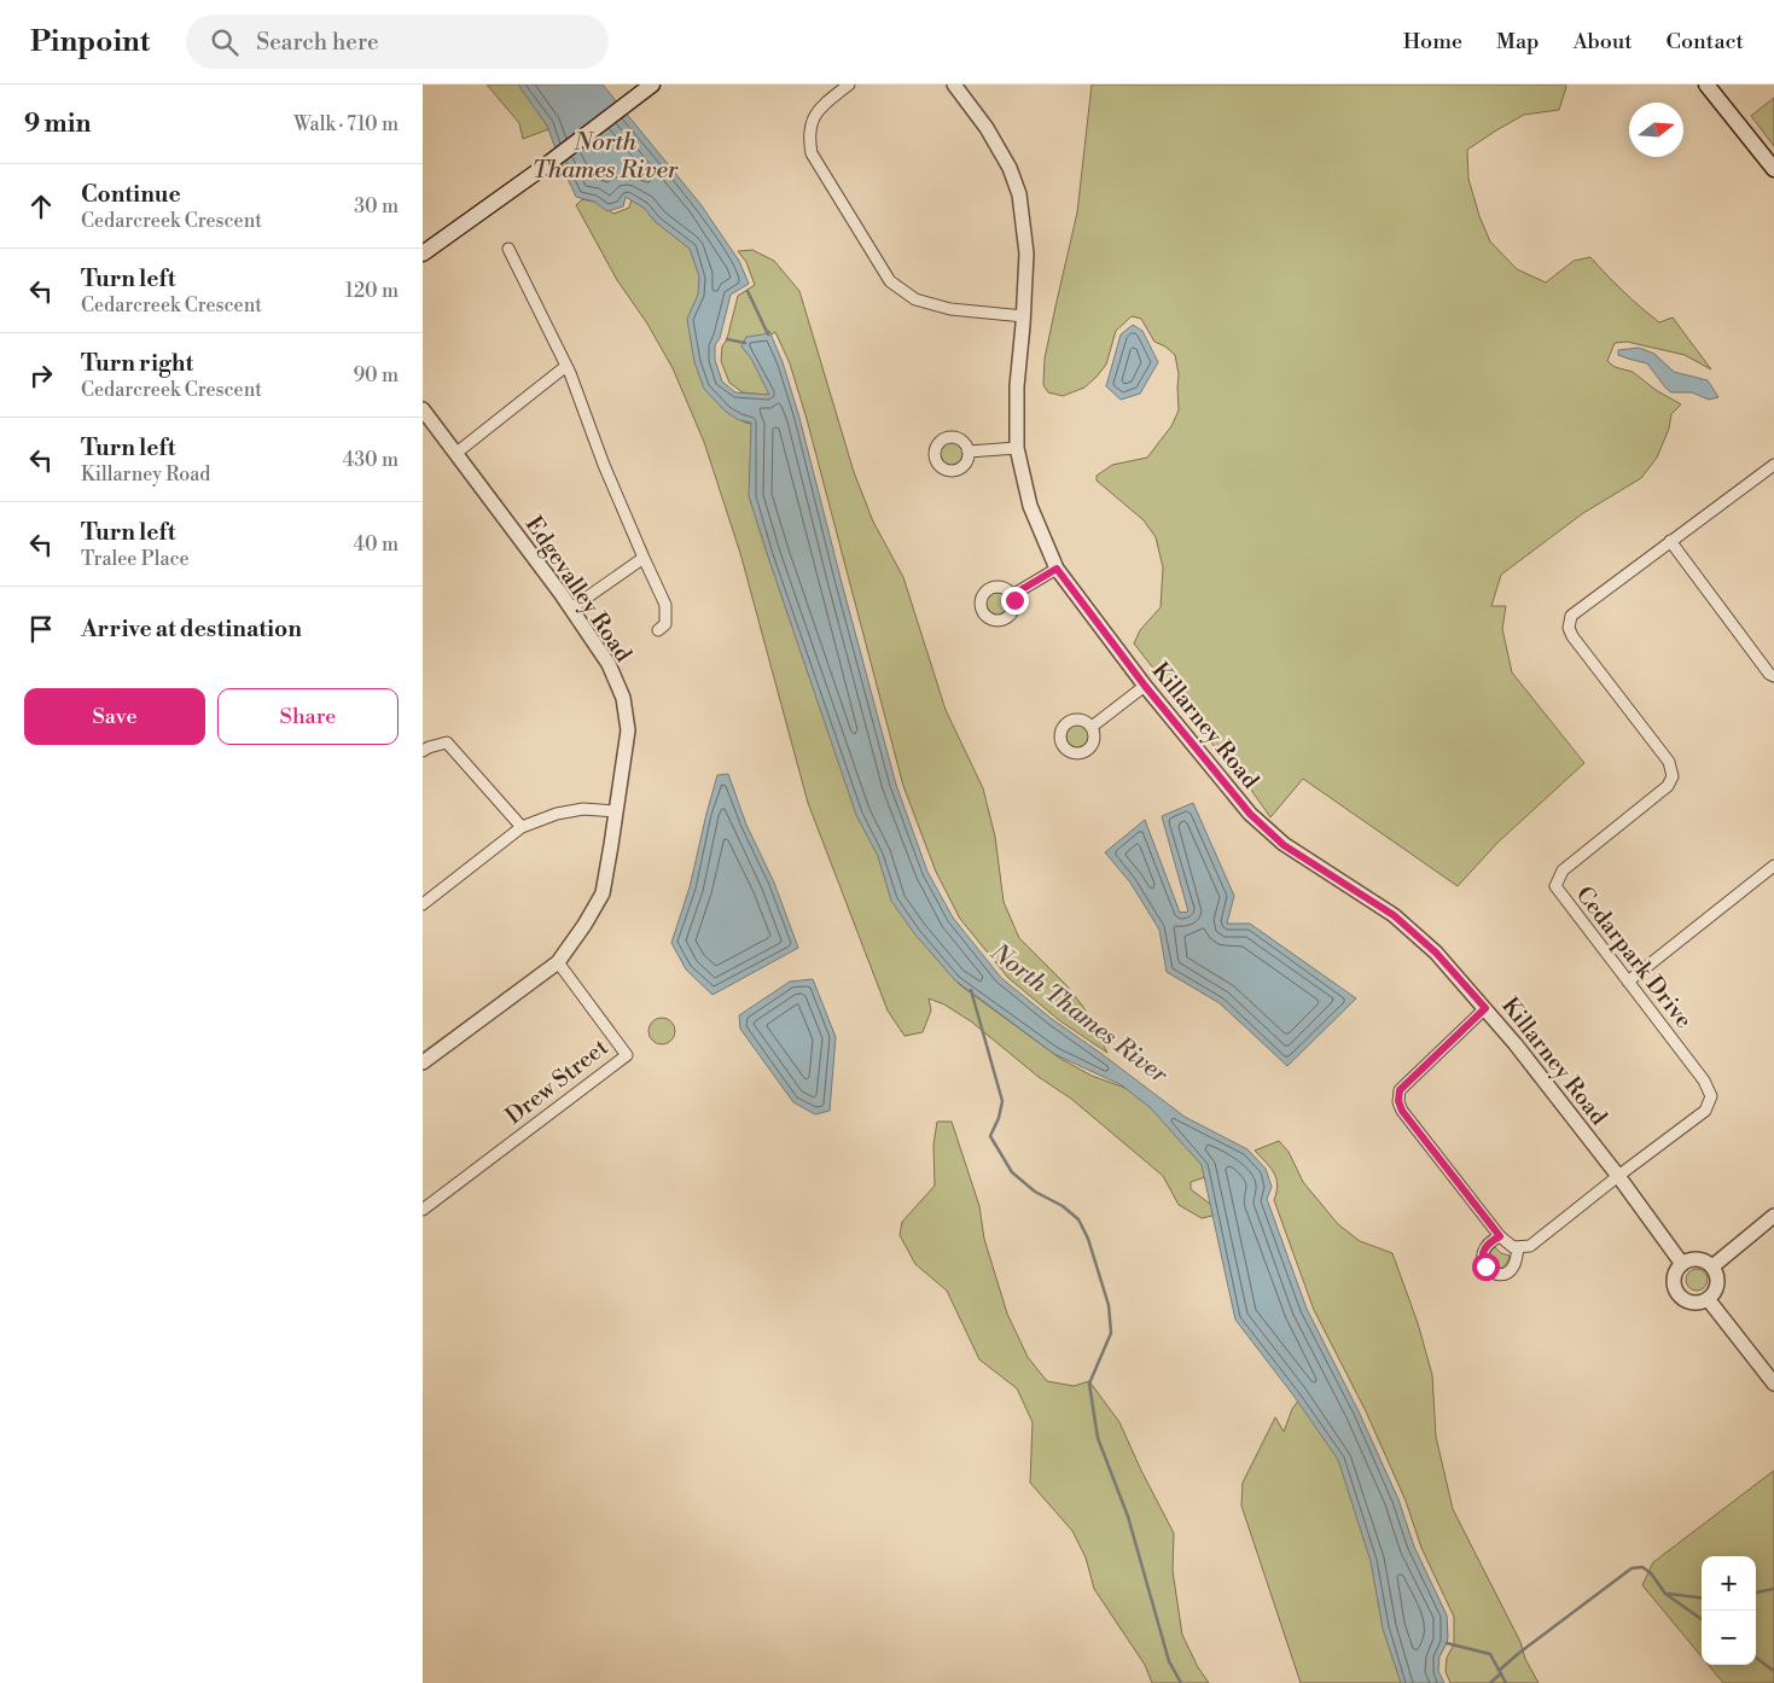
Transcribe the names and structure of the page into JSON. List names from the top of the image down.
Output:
{
  "streets": {
    "street": [
      "Edgevalley Road",
      "Killarney Road",
      "Cedarpark Drive",
      "Drew Street"
    ]
  },
  "crossings": [
    ["Edgevalley Road", "Drew Street"],
    ["Killarney Road", "Cedarpark Drive"]
  ],
  "water": ["North Thames River"],
  "north": "right",
  "page": {
    "header": "Pinpoint",
    "search": "Search here",
    "nav": [
      "Home",
      "Map",
      "About",
      "Contact"
    ],
    "heading": ["9 min", "Walk · 710 m"],
    "list": [
      ["Continue", "Cedarcreek Crescent", "30 m"],
      ["Turn left", "Cedarcreek Crescent", "120 m"],
      ["Turn right", "Cedarcreek Crescent", "90 m"],
      ["Turn left", "Killarney Road", "430 m"],
      ["Turn left", "Tralee Place", "40 m"],
      "Arrive at destination"
    ],
    "buttons": ["Save", "Share"],
    "map_buttons": ["+", "−"]
  }
}
